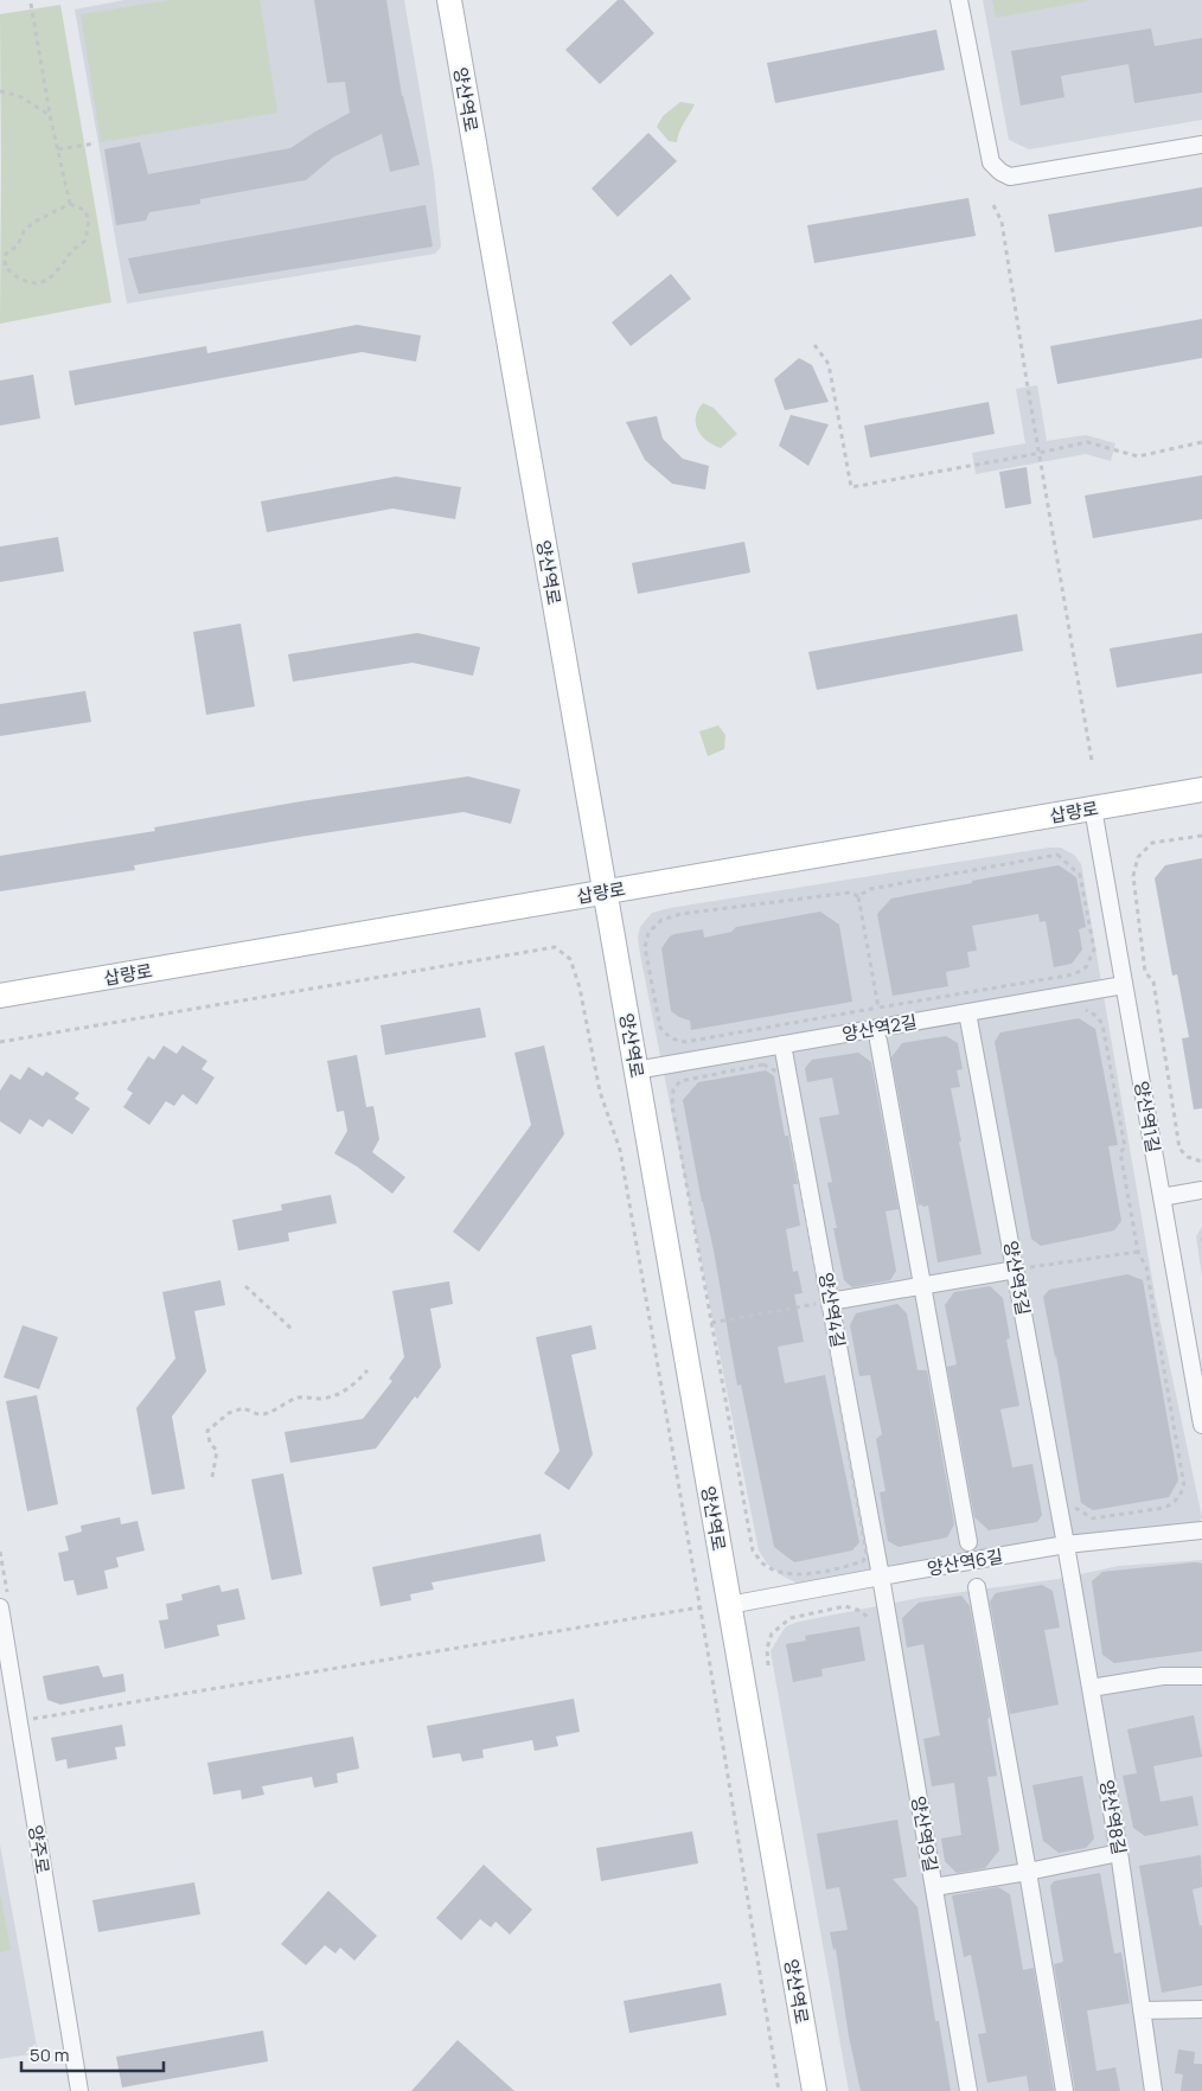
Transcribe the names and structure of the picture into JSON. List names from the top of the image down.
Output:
{
  "streets": {
    "street": [
      "양산역로",
      "삽량로",
      "양산역2길",
      "양산역1길",
      "양산역3길",
      "양산역4길",
      "양산역6길",
      "양산역8길",
      "양산역9길",
      "양주로"
    ]
  },
  "crossings": [
    ["양산역로", "삽량로"],
    ["양산역로", "양산역2길"],
    ["양산역로", "양산역6길"],
    ["삽량로", "양산역1길"],
    ["양산역2길", "양산역1길"],
    ["양산역2길", "양산역3길"],
    ["양산역2길", "양산역4길"],
    ["양산역3길", "양산역6길"],
    ["양산역3길", "양산역8길"],
    ["양산역4길", "양산역6길"],
    ["양산역4길", "양산역9길"],
    ["양산역6길", "양산역8길"],
    ["양산역6길", "양산역9길"]
  ],
  "scale_bar": "50 m"
}
